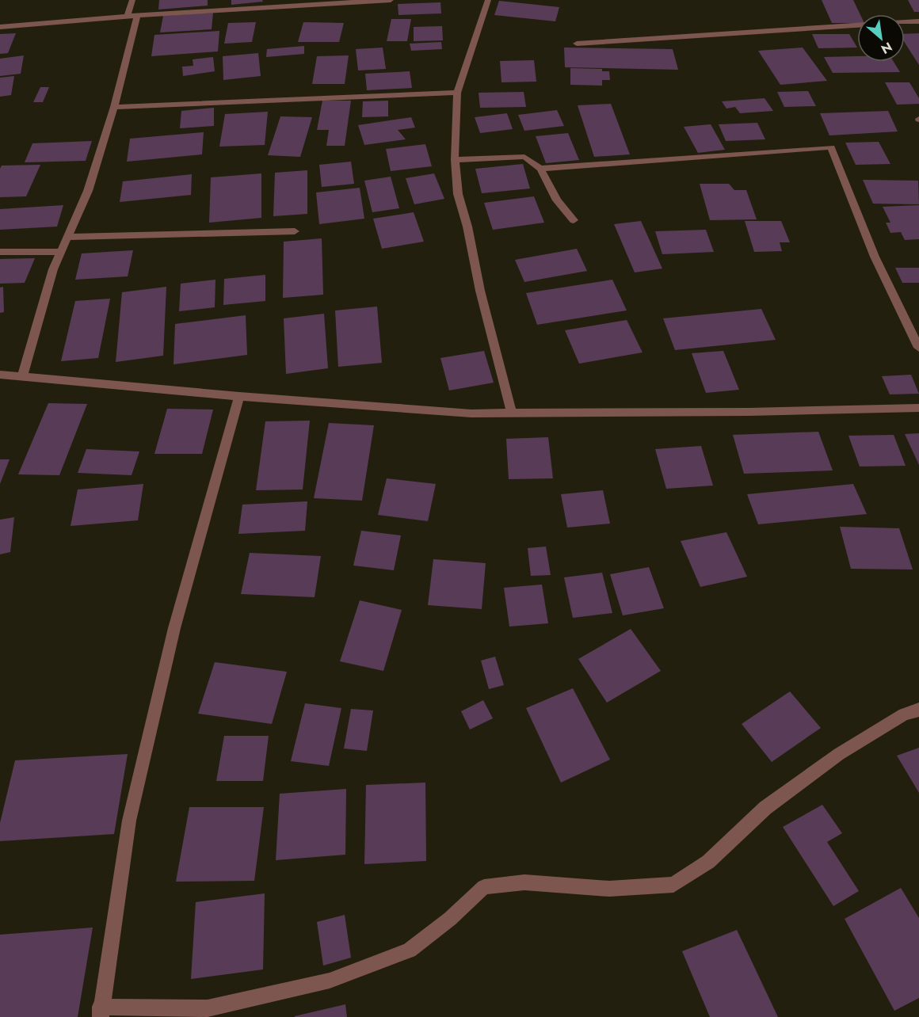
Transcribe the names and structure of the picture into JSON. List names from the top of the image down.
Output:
{
  "north": "bottom right"
}
